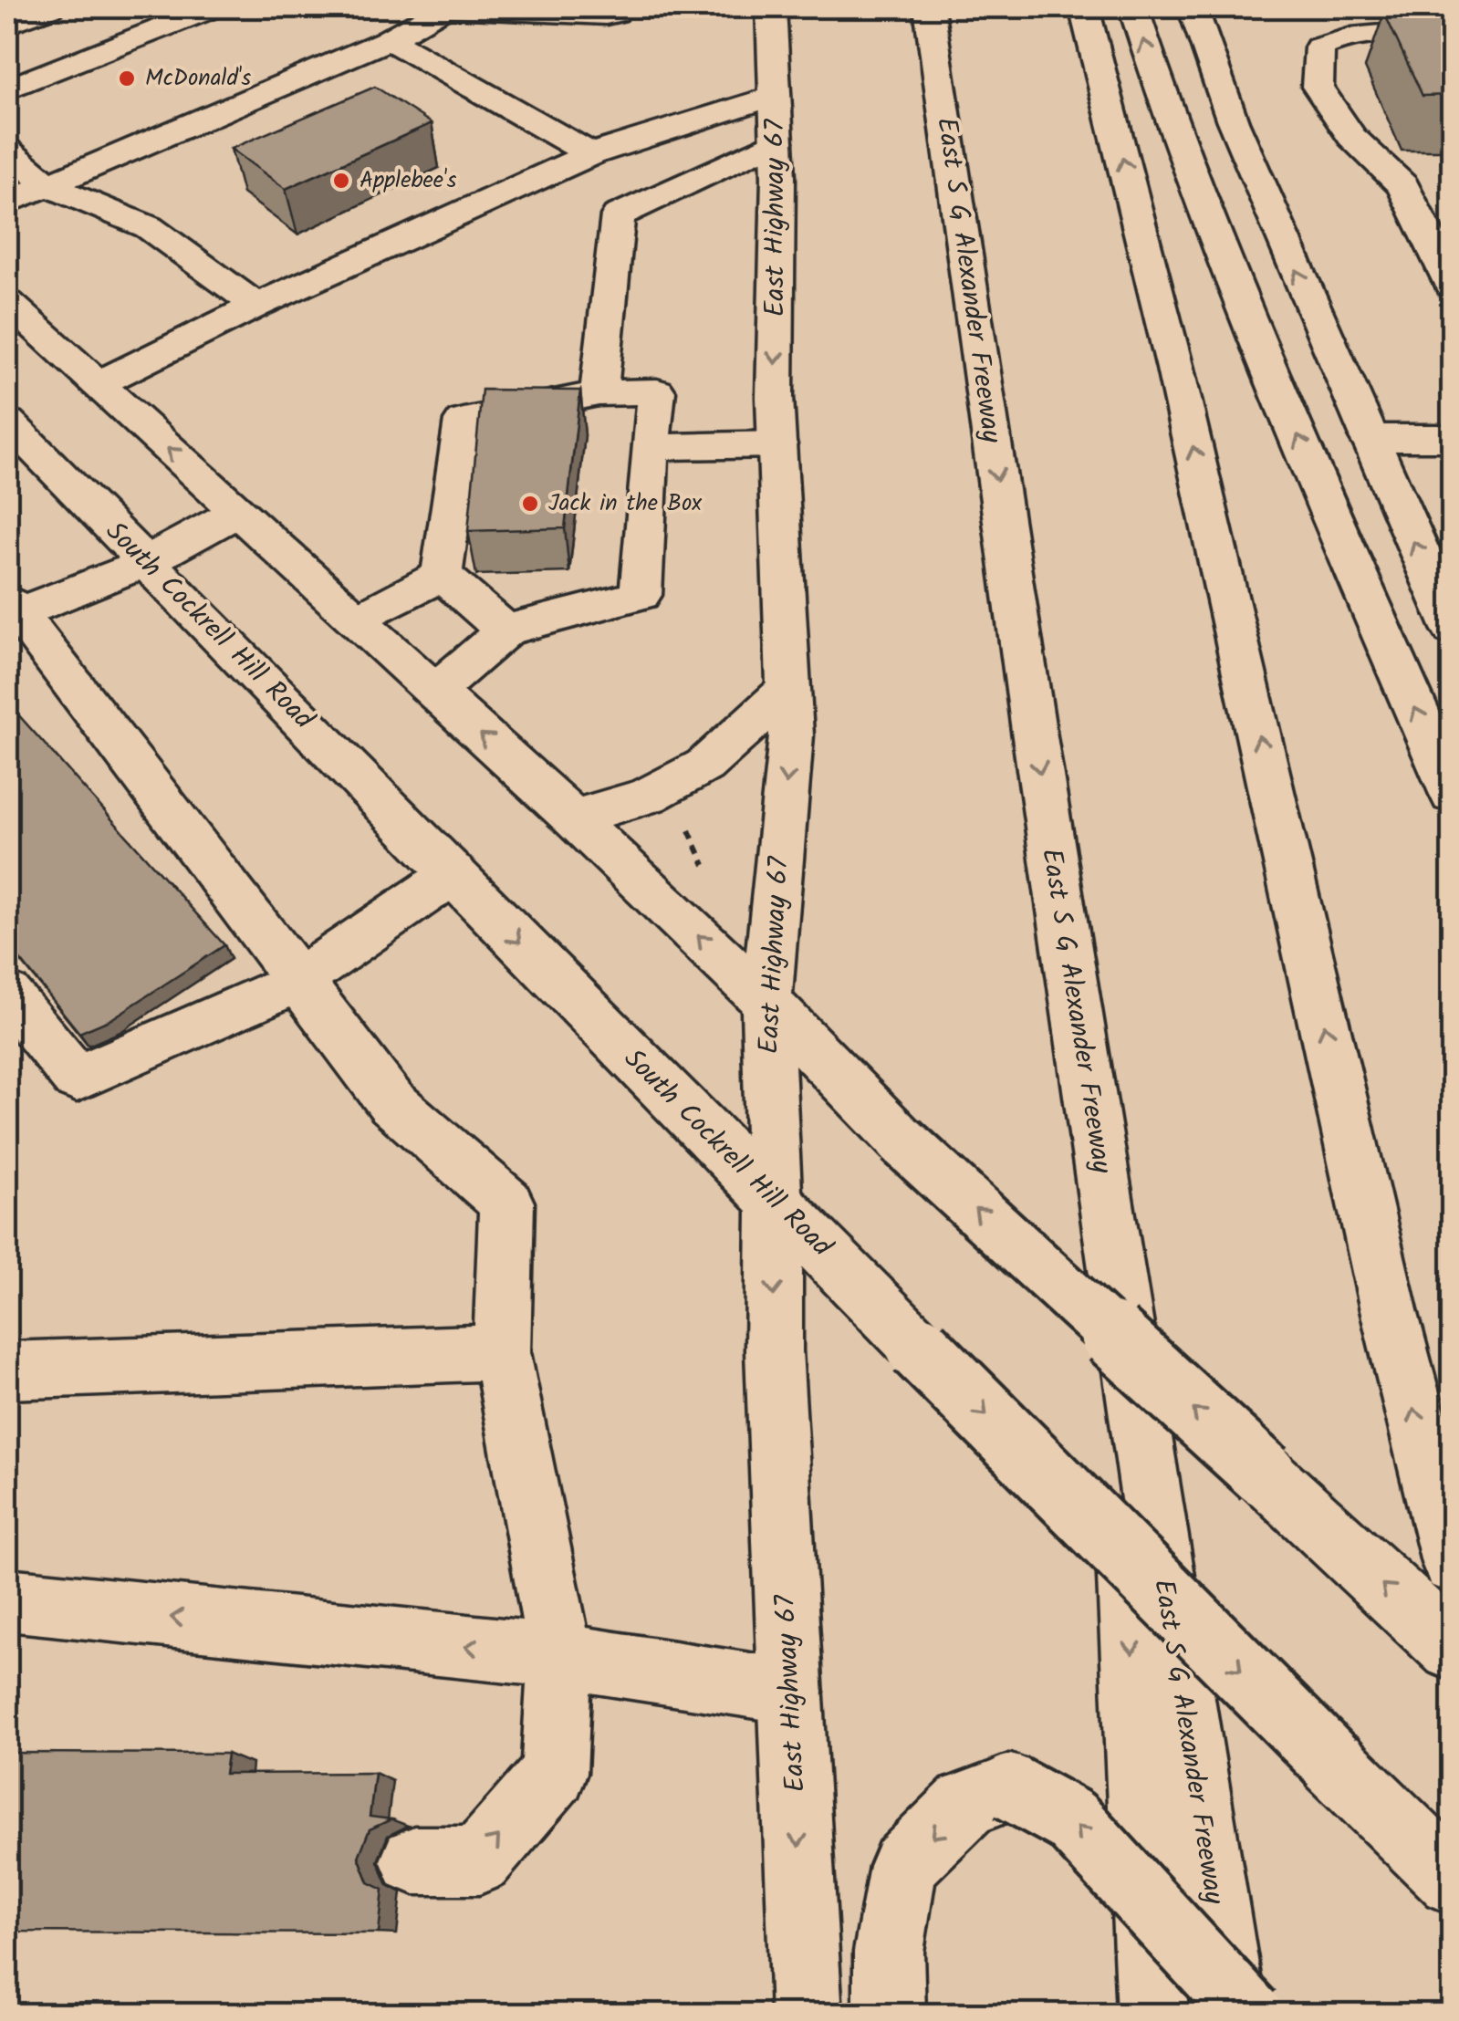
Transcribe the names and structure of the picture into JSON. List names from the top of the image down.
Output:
{
  "streets": {
    "main road": ["East Highway 67", "East S G Alexander Freeway", "South Cockrell Hill Road"]
  },
  "crossings": [
    ["East Highway 67", "South Cockrell Hill Road"]
  ],
  "places": ["McDonald's", "Applebee's", "Jack in the Box"]
}
